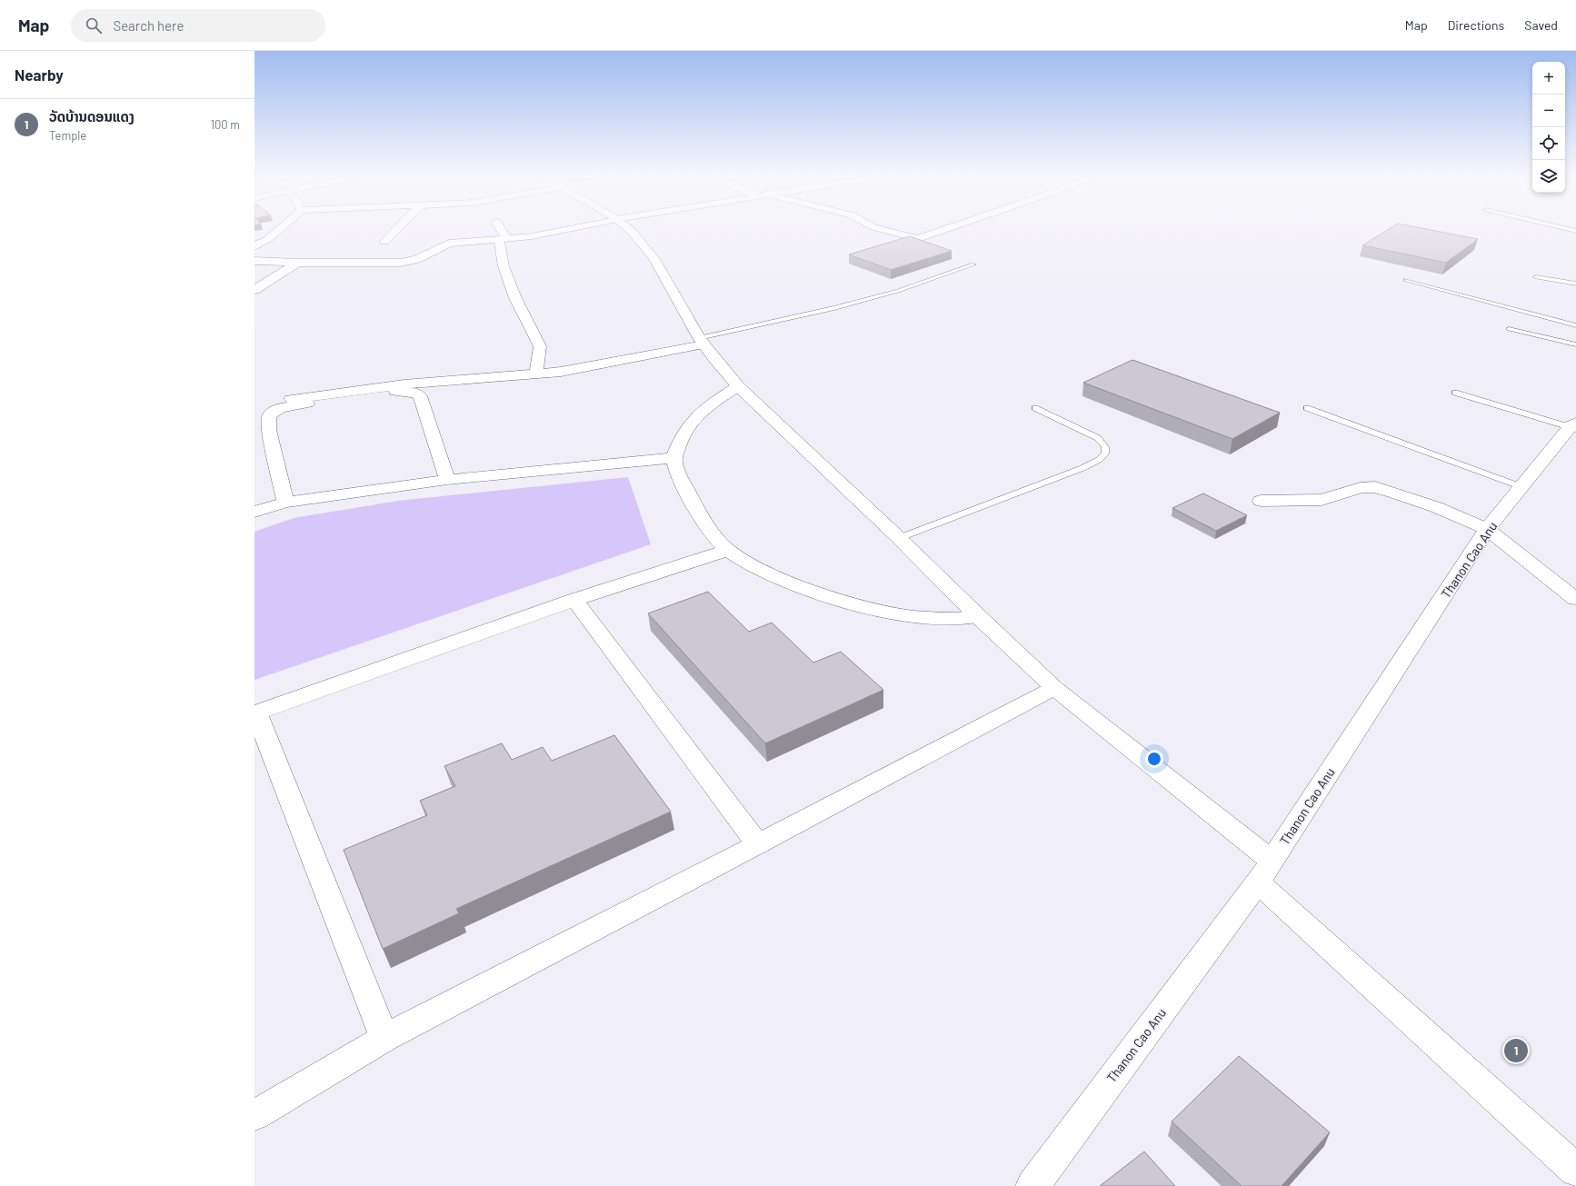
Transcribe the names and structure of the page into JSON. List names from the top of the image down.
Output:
{
  "streets": {
    "street": ["Thanon Cao Anu"]
  },
  "page": {
    "header": "Map",
    "search": "Search here",
    "nav": ["Map", "Directions", "Saved"],
    "heading": "Nearby",
    "map_buttons": ["+", "−"],
    "list": [
      {
        "mark": "1",
        "name": "ວັດບ້ານດອນແດງ",
        "note": "Temple",
        "value": "100 m"
      }
    ],
    "pins": "1"
  }
}
